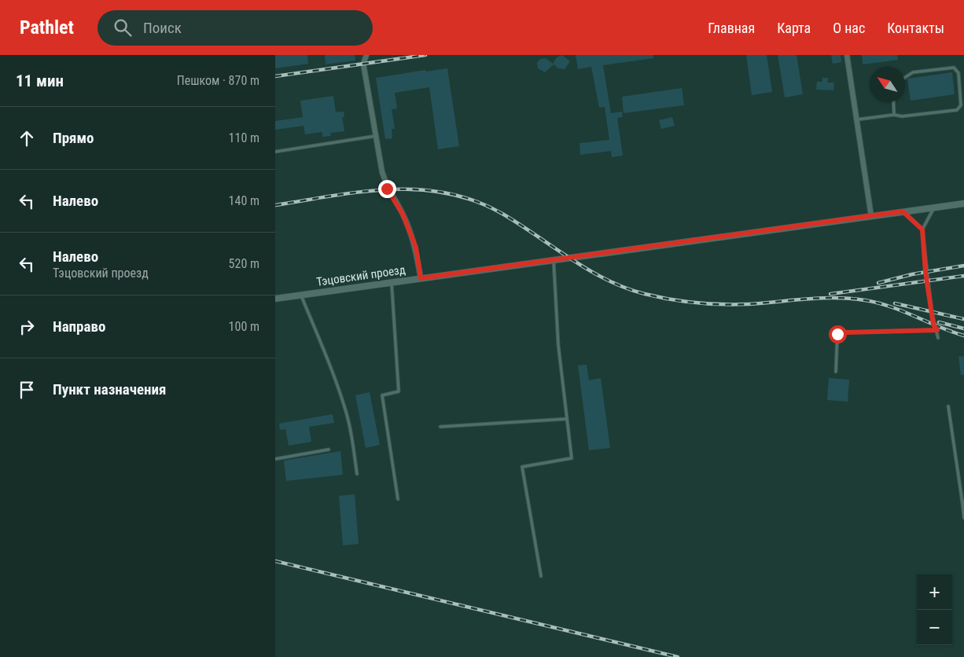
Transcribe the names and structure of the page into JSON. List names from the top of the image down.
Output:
{
  "streets": {
    "street": ["Тэцовский проезд"]
  },
  "north": "top left",
  "page": {
    "header": "Pathlet",
    "search": "Поиск",
    "nav": [
      "Главная",
      "Карта",
      "О нас",
      "Контакты"
    ],
    "heading": ["11 мин", "Пешком · 870 m"],
    "list": [
      ["Прямо", "110 m"],
      ["Налево", "140 m"],
      ["Налево", "Тэцовский проезд", "520 m"],
      ["Направо", "100 m"],
      "Пункт назначения"
    ],
    "map_buttons": ["+", "−"]
  }
}
